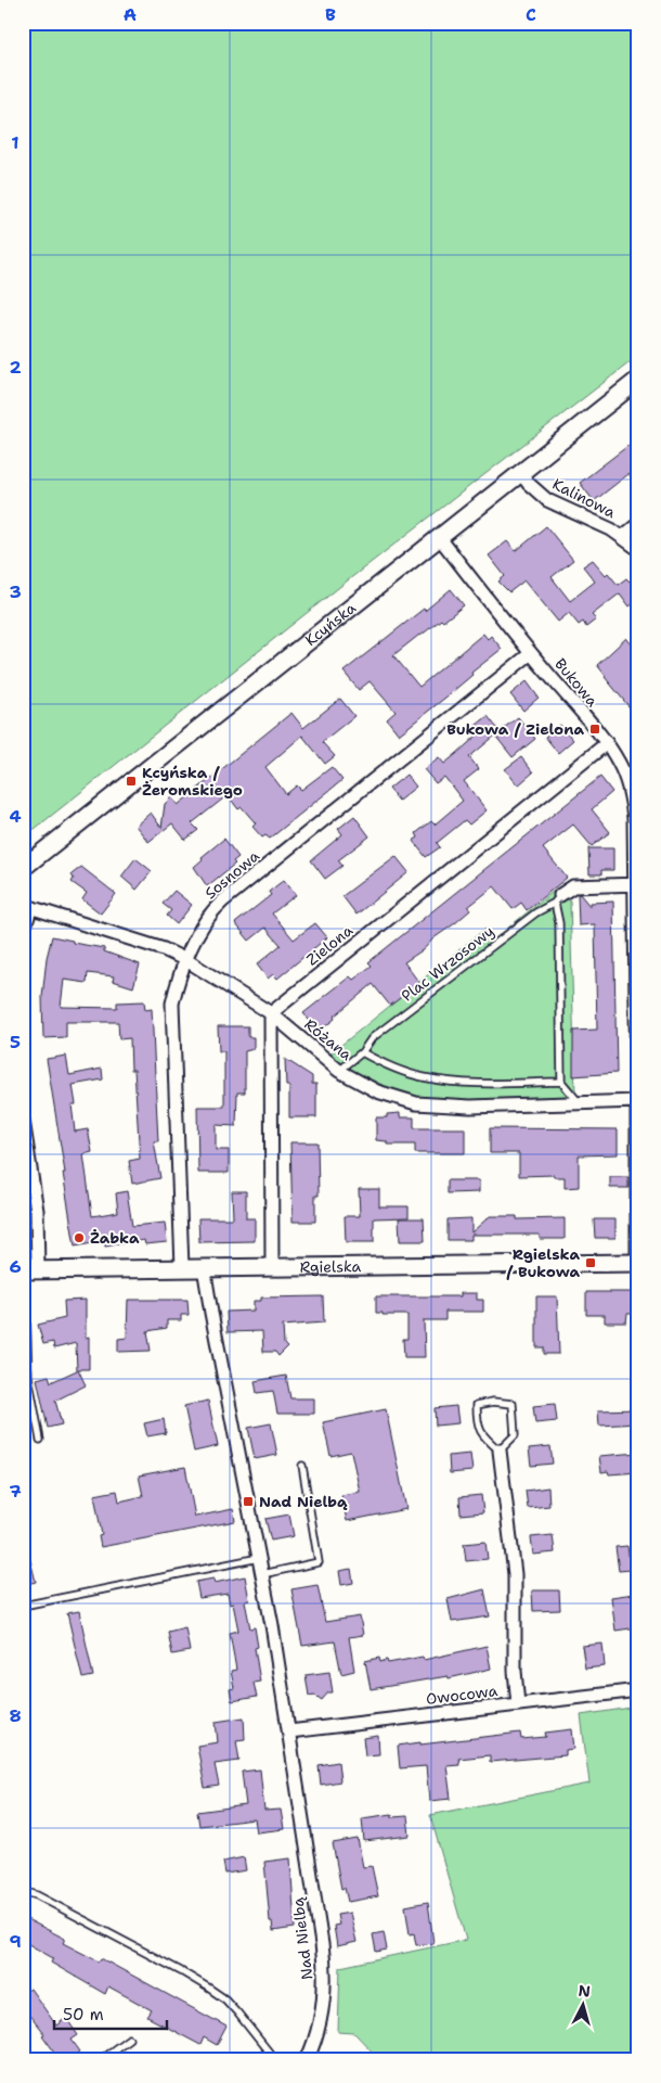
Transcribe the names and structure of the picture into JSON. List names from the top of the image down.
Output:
{
  "streets": {
    "street": [
      "Kalinowa",
      "Kcyńska",
      "Bukowa",
      "Sosnowa",
      "Zielona",
      "Różana",
      "Rgielska",
      "Owocowa",
      "Nad Nielbą"
    ],
    "lane": ["Plac Wrzosowy"]
  },
  "crossings": [
    ["Kalinowa", "Kcyńska"],
    ["Kcyńska", "Bukowa"],
    ["Bukowa", "Sosnowa"],
    ["Bukowa", "Zielona"],
    ["Bukowa", "Różana"],
    ["Bukowa", "Rgielska"],
    ["Sosnowa", "Różana"],
    ["Sosnowa", "Rgielska"],
    ["Zielona", "Różana"],
    ["Plac Wrzosowy", "Różana"],
    ["Rgielska", "Nad Nielbą"],
    ["Owocowa", "Nad Nielbą"]
  ],
  "places": {
    "transit": [
      "Bukowa / Zielona",
      "Kcyńska / Żeromskiego",
      "Rgielska / Bukowa",
      "Nad Nielbą"
    ],
    "other": ["Żabka"]
  },
  "scale_bar": "50 m",
  "north": "top",
  "grid": {
    "columns": ["A", "B", "C"],
    "rows": [
      "1",
      "2",
      "3",
      "4",
      "5",
      "6",
      "7",
      "8",
      "9"
    ]
  }
}
